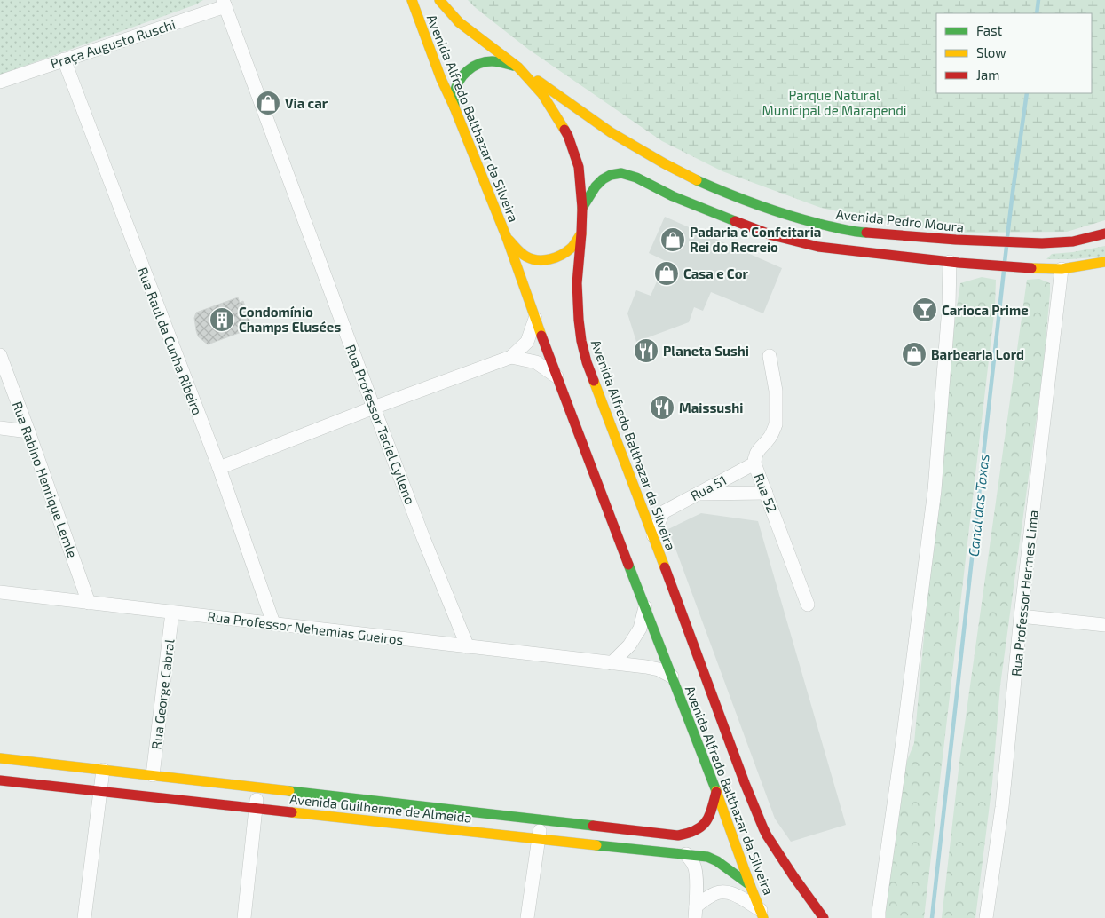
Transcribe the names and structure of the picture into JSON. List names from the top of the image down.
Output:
{
  "streets": {
    "street": [
      "Praça Augusto Ruschi",
      "Avenida Alfredo Balthazar da Silveira",
      "Avenida Pedro Moura",
      "Rua Raul da Cunha Ribeiro",
      "Rua Professor Taciel Cylleno",
      "Rua Rabino Henrique Lemle",
      "Rua 51",
      "Rua 52",
      "Rua Professor Hermes Lima",
      "Rua Professor Nehemias Gueiros",
      "Rua George Cabral",
      "Avenida Guilherme de Almeida"
    ]
  },
  "crossings": [
    ["Praça Augusto Ruschi", "Rua Raul da Cunha Ribeiro"],
    ["Praça Augusto Ruschi", "Rua Professor Taciel Cylleno"],
    ["Avenida Alfredo Balthazar da Silveira", "Avenida Pedro Moura"],
    ["Avenida Alfredo Balthazar da Silveira", "Rua Professor Nehemias Gueiros"],
    ["Avenida Alfredo Balthazar da Silveira", "Avenida Guilherme de Almeida"],
    ["Rua Raul da Cunha Ribeiro", "Rua Professor Nehemias Gueiros"],
    ["Rua Professor Taciel Cylleno", "Rua Professor Nehemias Gueiros"],
    ["Rua Rabino Henrique Lemle", "Rua Professor Nehemias Gueiros"],
    ["Rua 51", "Rua 52"],
    ["Rua Professor Nehemias Gueiros", "Rua George Cabral"],
    ["Rua George Cabral", "Avenida Guilherme de Almeida"]
  ],
  "water": ["Canal das Taxas"],
  "parks": ["Parque Natural Municipal de Marapendi"],
  "places": {
    "shop": [
      "Via car",
      "Padaria e Confeitaria Rei do Recreio",
      "Casa e Cor",
      "Barbearia Lord"
    ],
    "bar": ["Carioca Prime"],
    "building": ["Condomínio Champs Elusées"],
    "restaurant": ["Planeta Sushi", "Maissushi"]
  },
  "legend": ["Fast", "Slow", "Jam"]
}
